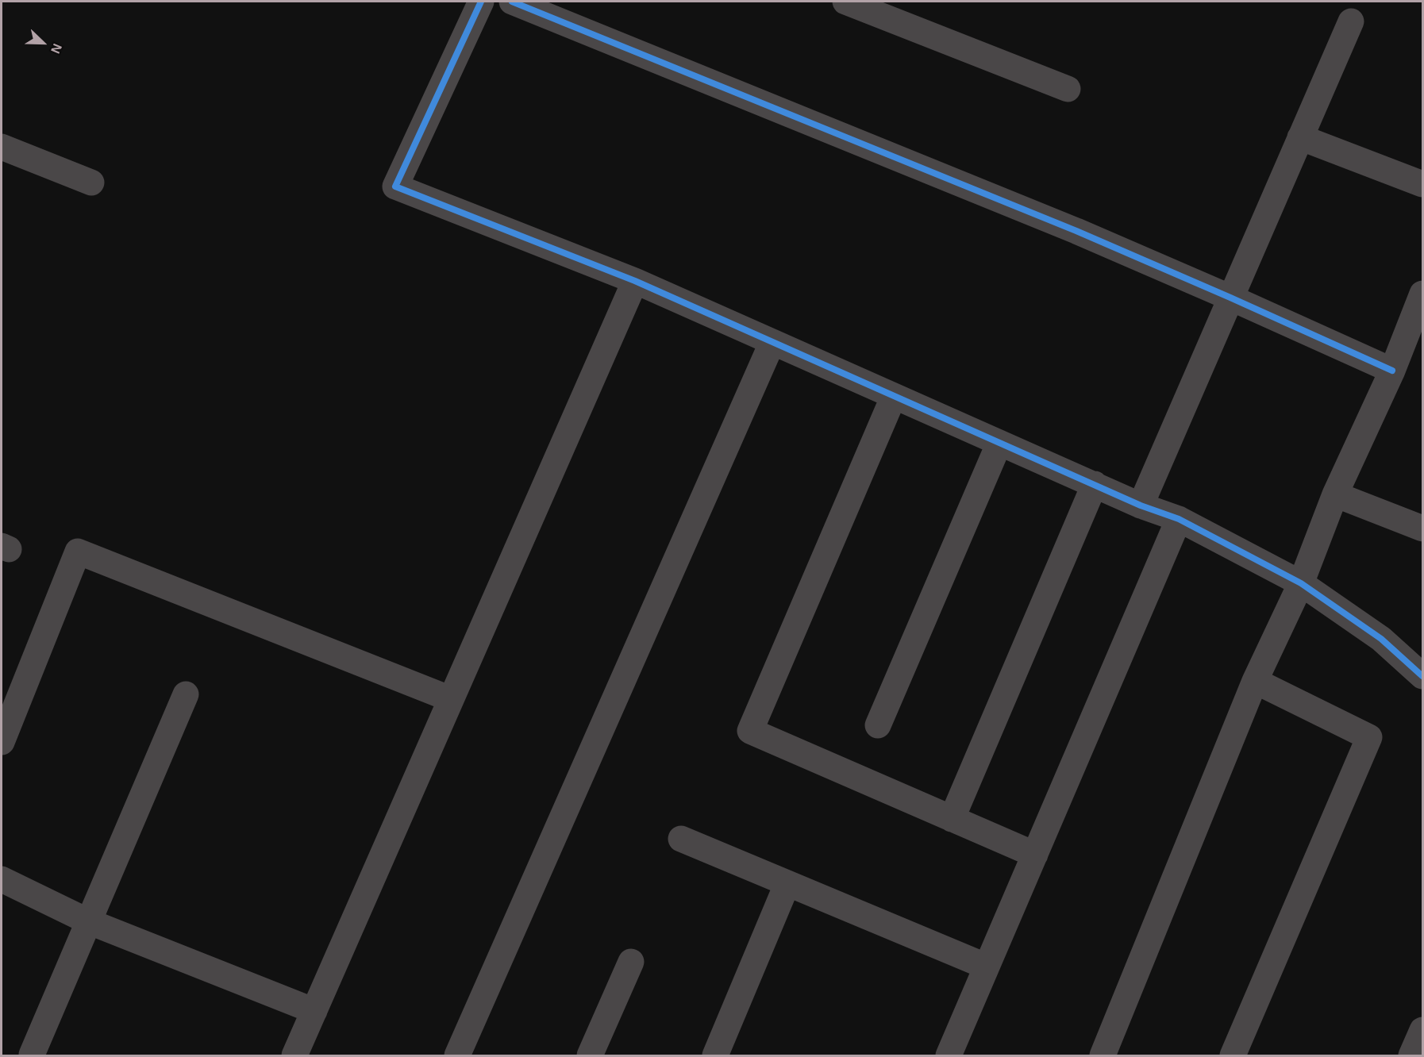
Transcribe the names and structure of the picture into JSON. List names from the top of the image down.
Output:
{
  "north": "bottom right"
}
